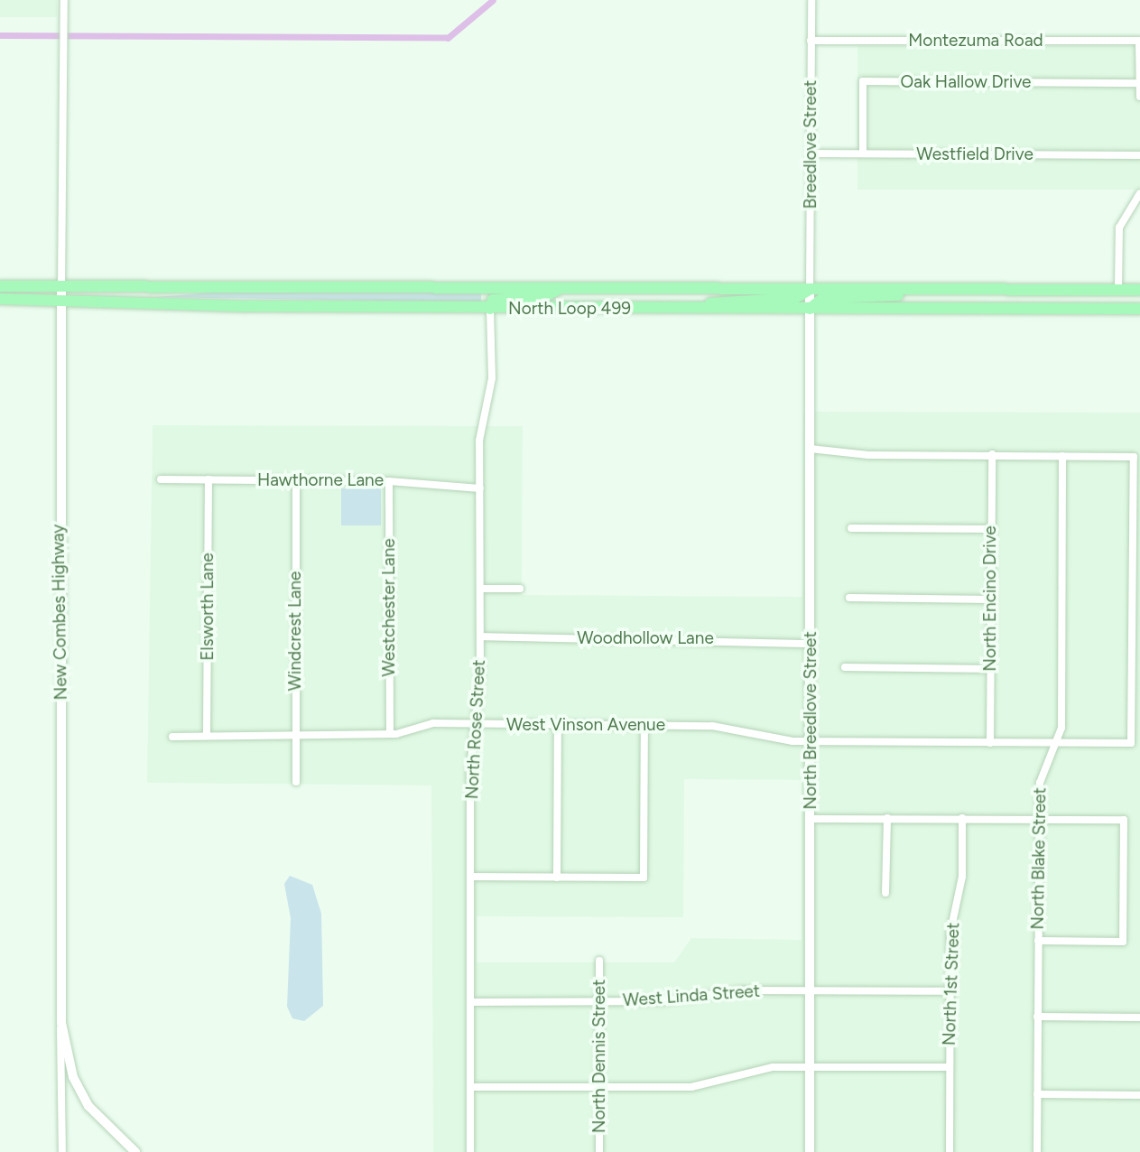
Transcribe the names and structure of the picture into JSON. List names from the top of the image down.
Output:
{
  "streets": {
    "main road": ["North Loop 499"],
    "street": [
      "Montezuma Road",
      "Oak Hallow Drive",
      "Breedlove Street",
      "Westfield Drive",
      "Hawthorne Lane",
      "North Encino Drive",
      "Elsworth Lane",
      "Westchester Lane",
      "New Combes Highway",
      "Windcrest Lane",
      "Woodhollow Lane",
      "North Breedlove Street",
      "West Vinson Avenue",
      "North Rose Street",
      "North Blake Street",
      "North 1st Street",
      "West Linda Street",
      "North Dennis Street"
    ]
  },
  "crossings": [
    ["Montezuma Road", "Breedlove Street"],
    ["Oak Hallow Drive", "Westfield Drive"],
    ["Breedlove Street", "Westfield Drive"],
    ["Breedlove Street", "North Loop 499"],
    ["Breedlove Street", "North Breedlove Street"],
    ["North Loop 499", "New Combes Highway"],
    ["North Loop 499", "North Breedlove Street"],
    ["North Loop 499", "North Rose Street"],
    ["Hawthorne Lane", "Elsworth Lane"],
    ["Hawthorne Lane", "Westchester Lane"],
    ["Hawthorne Lane", "Windcrest Lane"],
    ["Hawthorne Lane", "North Rose Street"],
    ["North Encino Drive", "West Vinson Avenue"],
    ["Elsworth Lane", "West Vinson Avenue"],
    ["Westchester Lane", "West Vinson Avenue"],
    ["Windcrest Lane", "West Vinson Avenue"],
    ["Woodhollow Lane", "North Breedlove Street"],
    ["Woodhollow Lane", "North Rose Street"],
    ["North Breedlove Street", "West Vinson Avenue"],
    ["North Breedlove Street", "West Linda Street"],
    ["West Vinson Avenue", "North Rose Street"],
    ["West Vinson Avenue", "North Blake Street"],
    ["North Rose Street", "West Linda Street"],
    ["North 1st Street", "West Linda Street"],
    ["West Linda Street", "North Dennis Street"]
  ]
}
